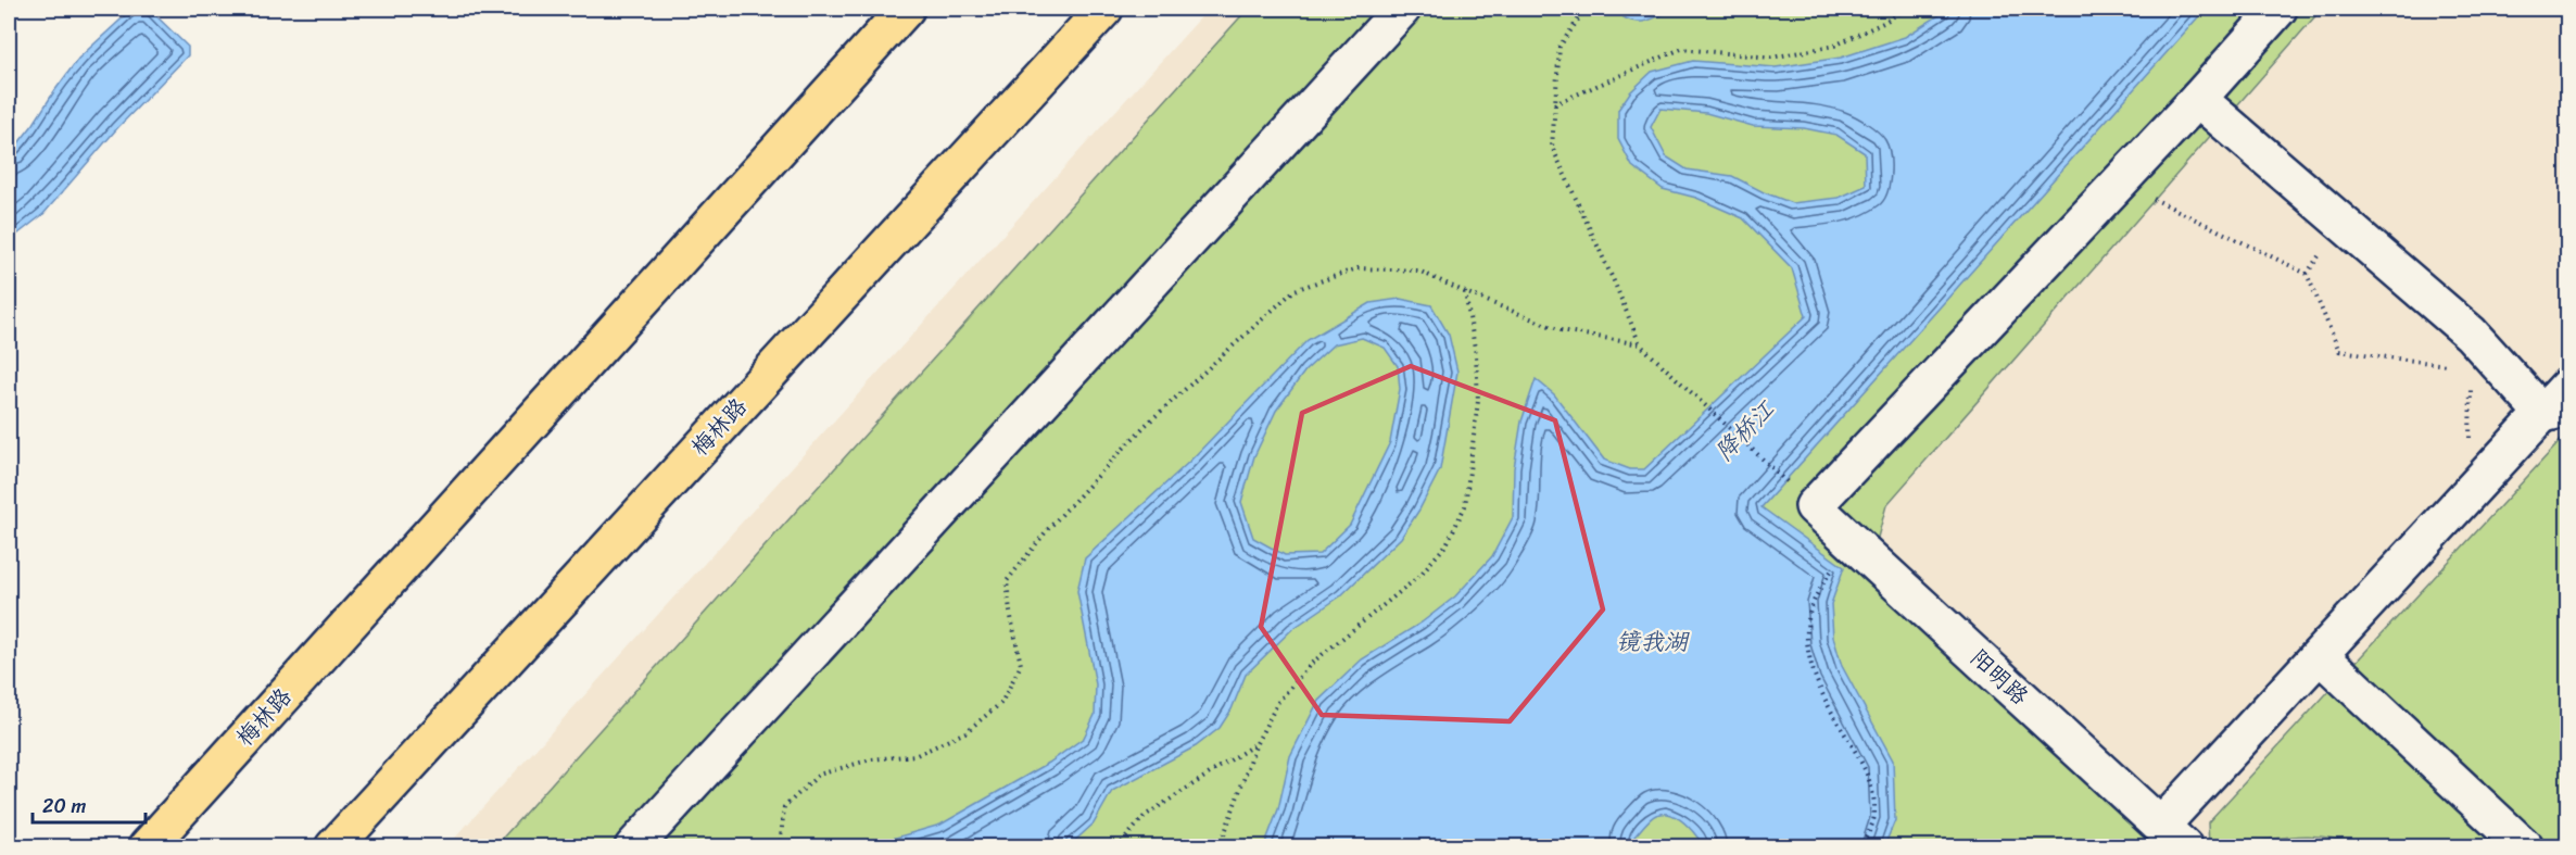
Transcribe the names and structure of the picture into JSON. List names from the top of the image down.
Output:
{
  "streets": {
    "main road": ["梅林路"],
    "street": ["阳明路"]
  },
  "water": ["降桥江", "镜我湖"],
  "scale_bar": "20 m"
}
